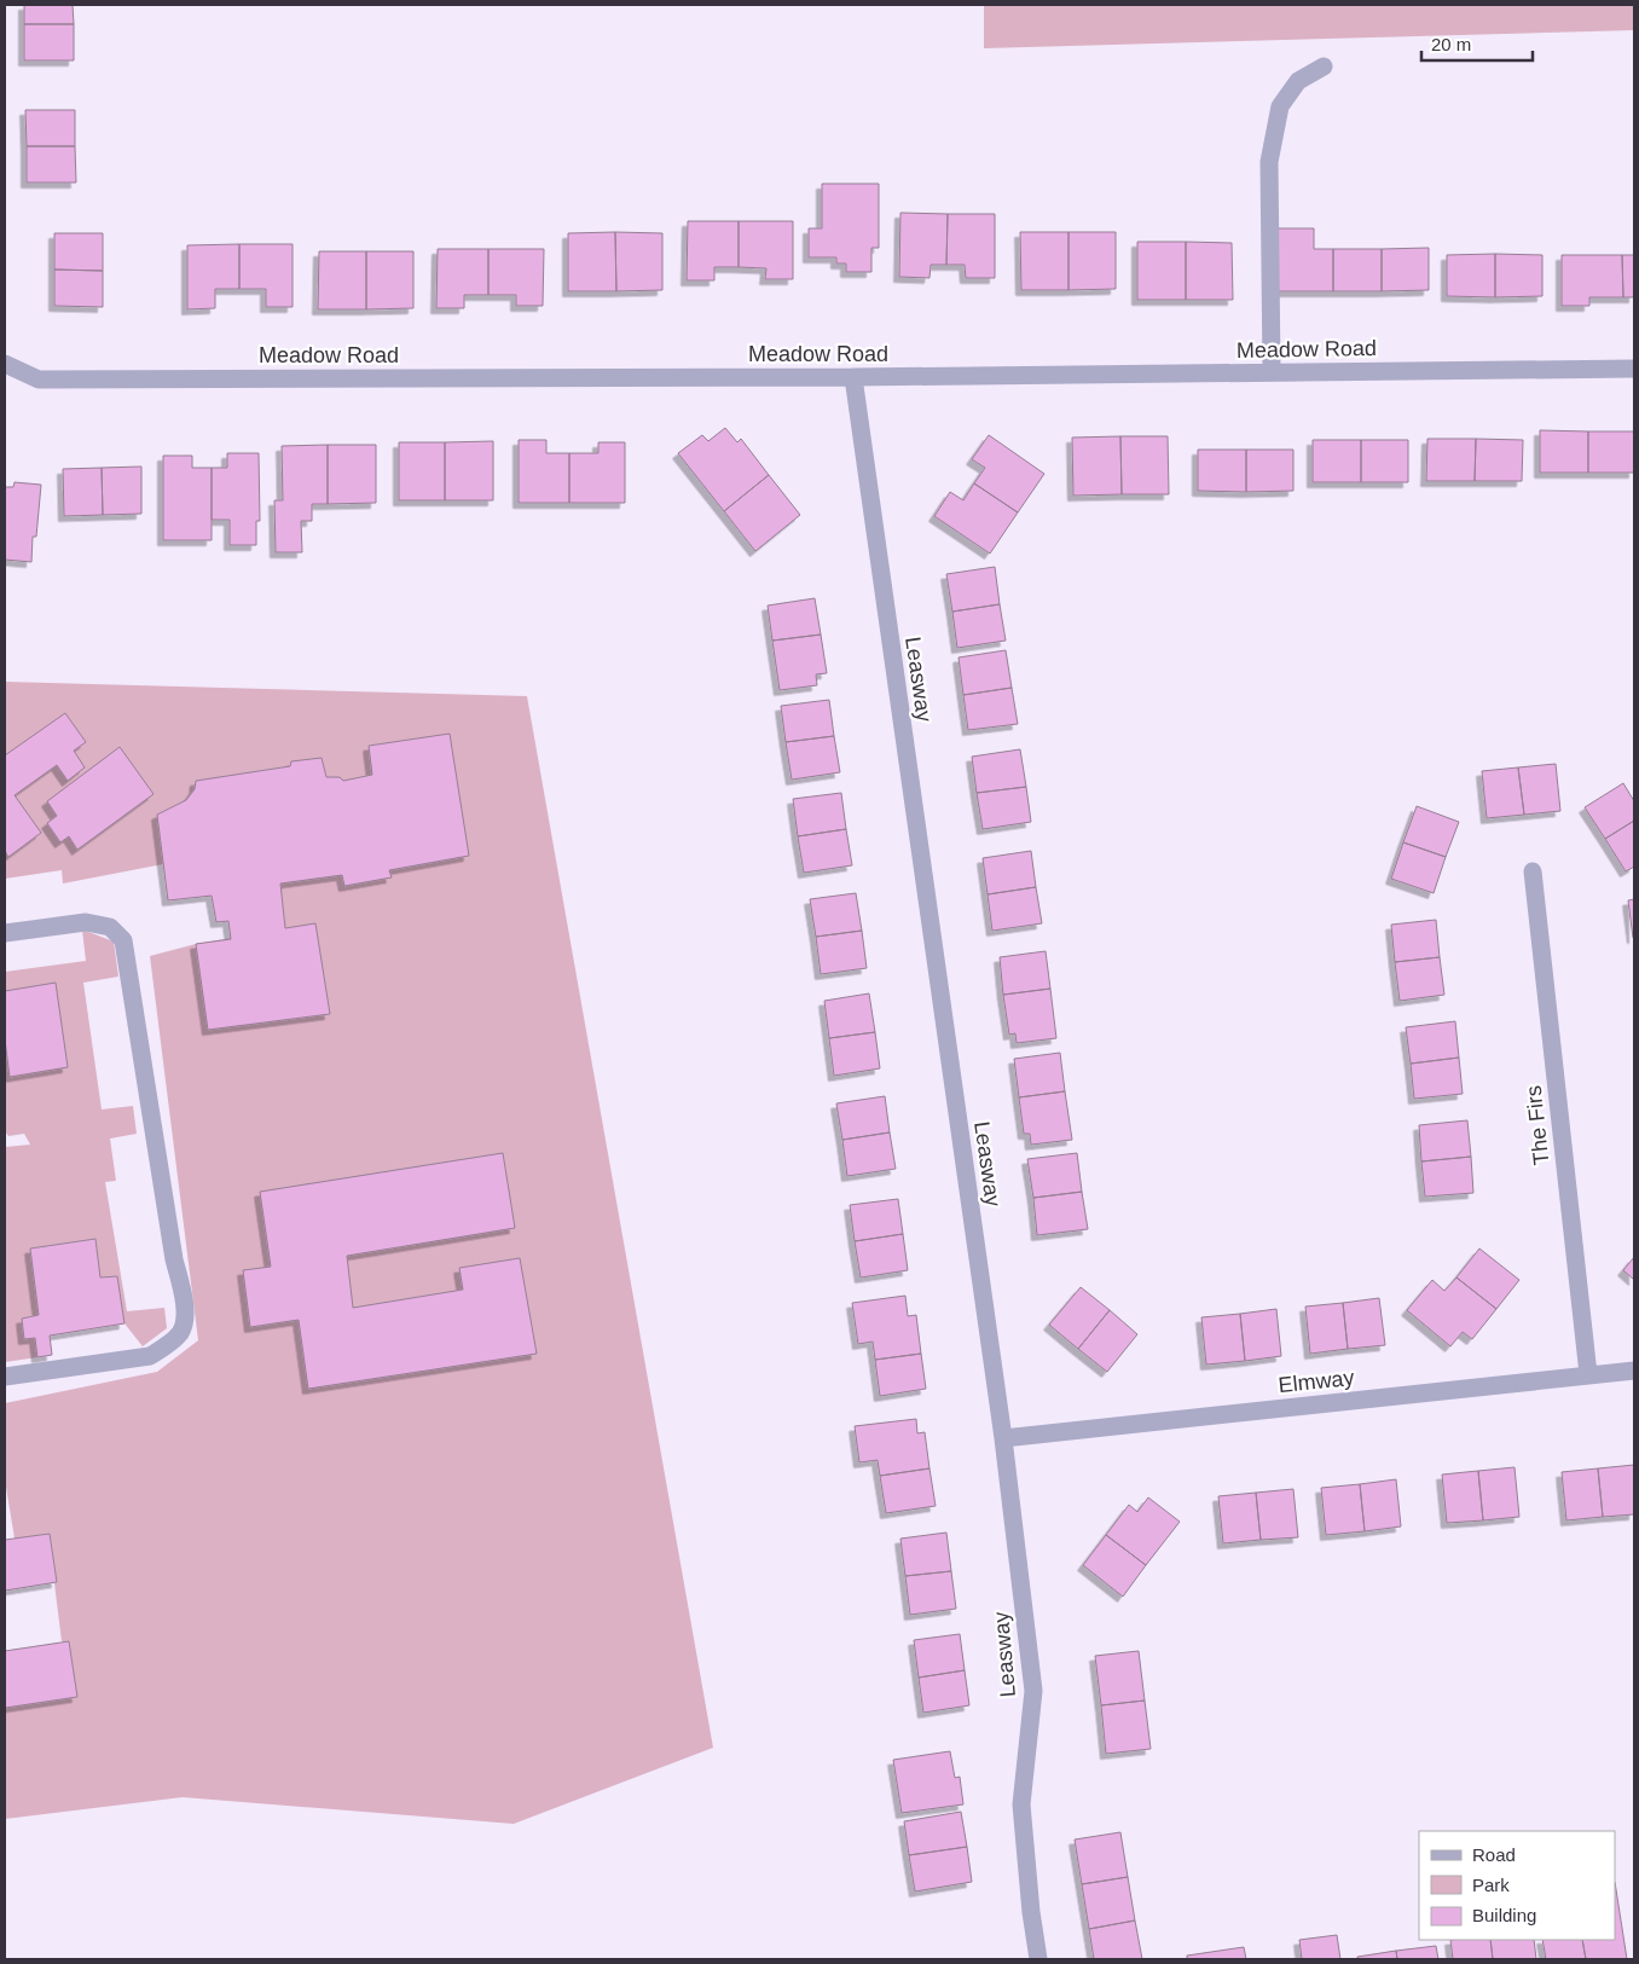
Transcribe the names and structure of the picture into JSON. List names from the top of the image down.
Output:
{
  "streets": {
    "street": [
      "Meadow Road",
      "Leasway",
      "The Firs",
      "Elmway"
    ]
  },
  "crossings": [
    ["Meadow Road", "Leasway"],
    ["Leasway", "Elmway"],
    ["The Firs", "Elmway"]
  ],
  "legend": ["Road", "Park", "Building"],
  "scale_bar": "20 m"
}
